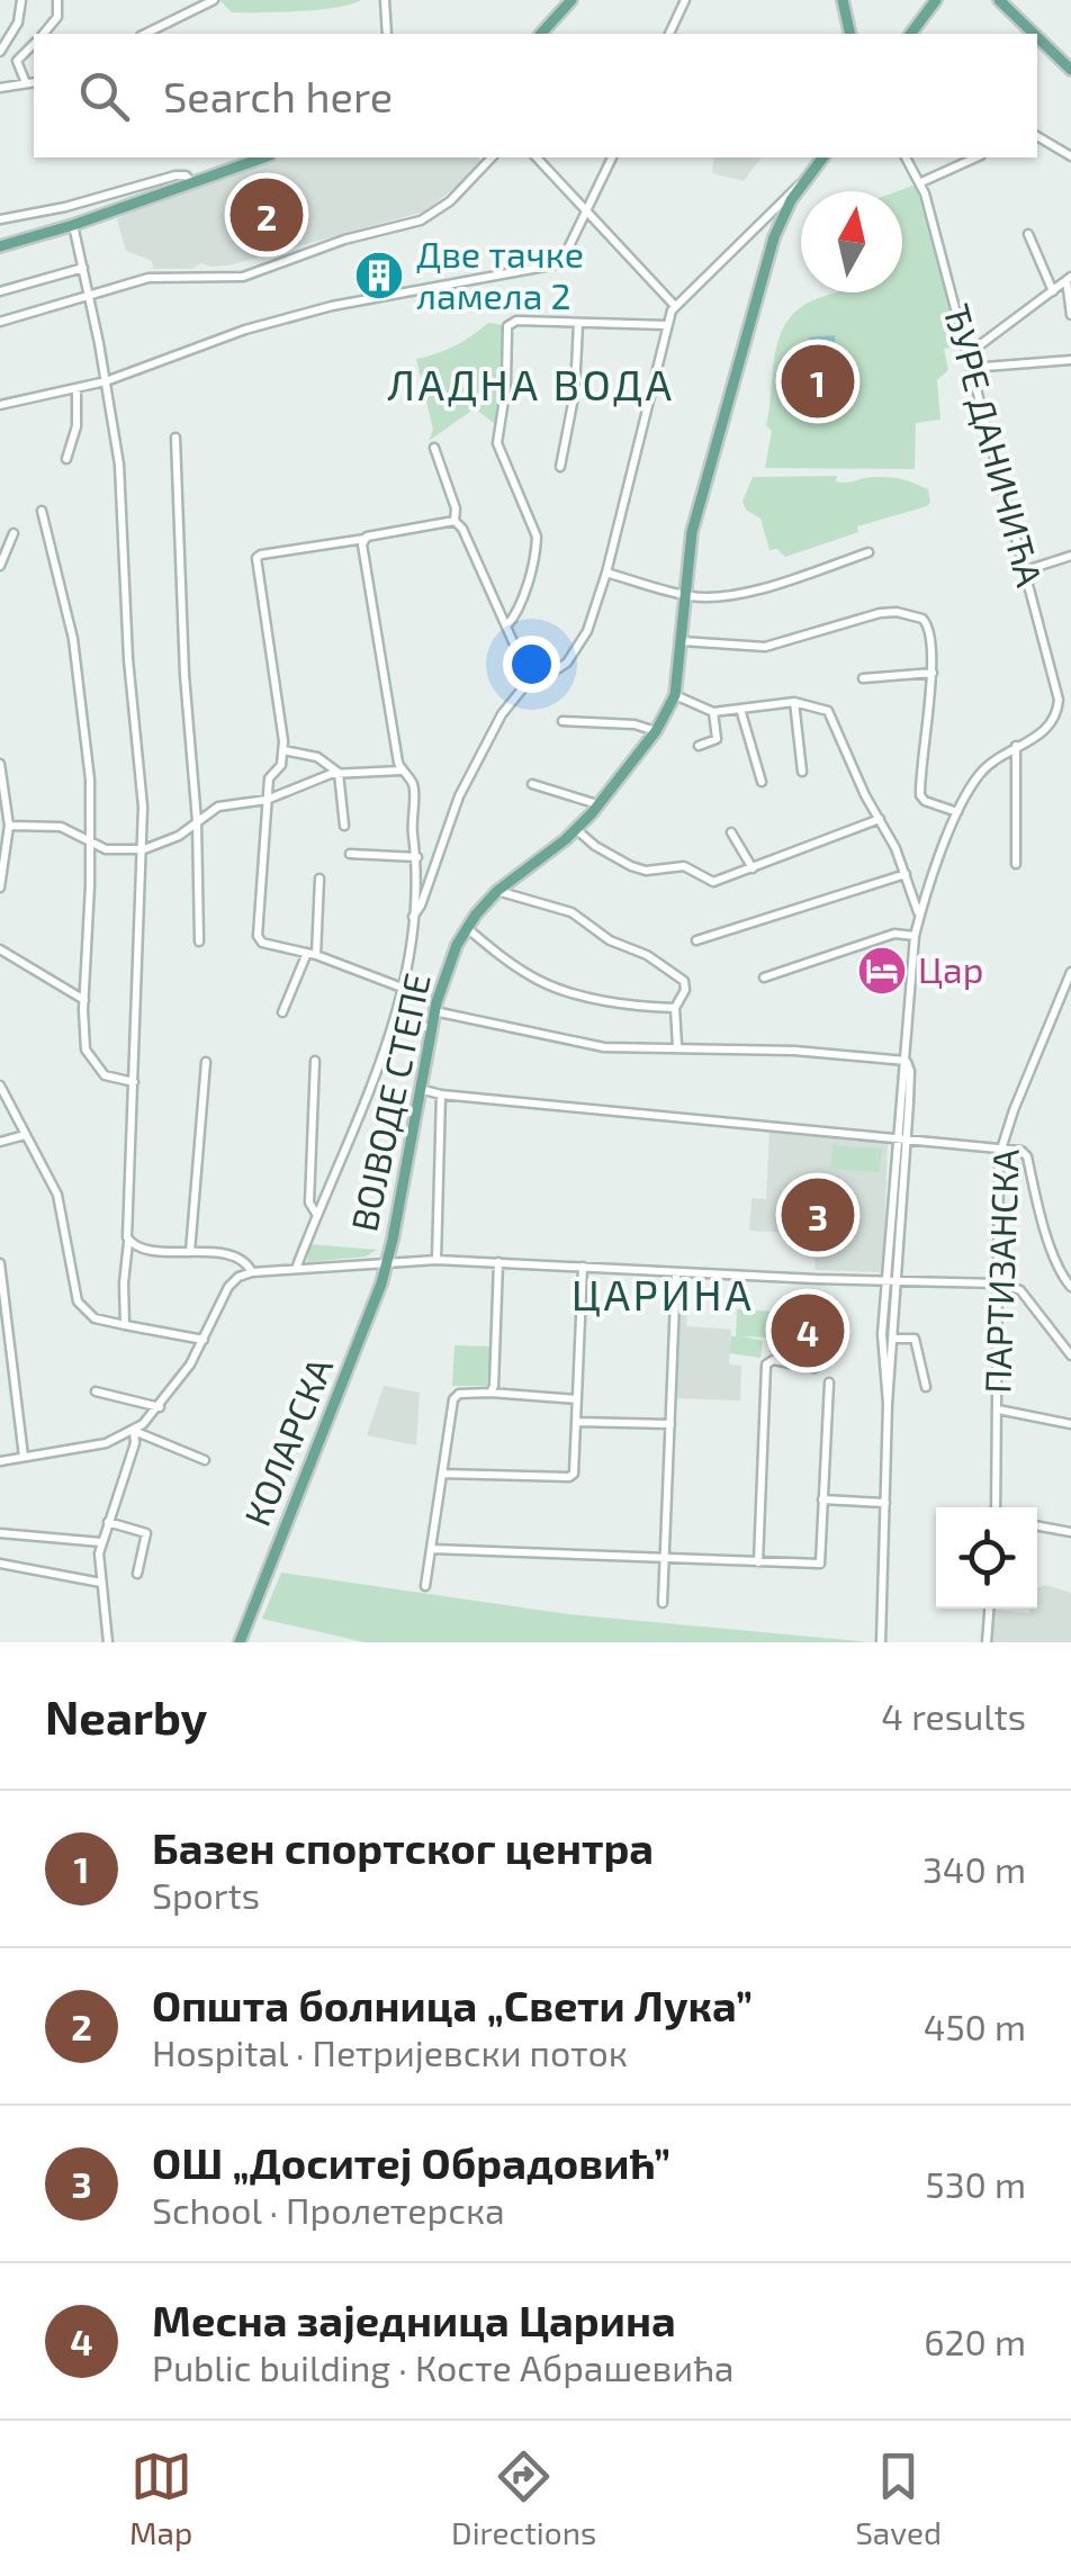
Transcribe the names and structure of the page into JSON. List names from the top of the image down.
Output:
{
  "streets": {
    "main road": ["ВОЈВОДЕ СТЕПЕ", "КОЛАРСКА"],
    "street": ["ЂУРЕ ДАНИЧИЋА", "ПАРТИЗАНСКА"]
  },
  "crossings": [
    ["ВОЈВОДЕ СТЕПЕ", "КОЛАРСКА"]
  ],
  "districts": ["ЛАДНА ВОДА", "ЦАРИНА"],
  "places": {
    "building": ["Две тачке ламела 2"],
    "hotel": ["Цар"]
  },
  "north": "top",
  "page": {
    "search": "Search here",
    "pins": [
      "2",
      "1",
      "3",
      "4"
    ],
    "heading": ["Nearby", "4 results"],
    "list": [
      {
        "mark": "1",
        "name": "Базен спортског центра",
        "note": "Sports",
        "value": "340 m"
      },
      {
        "mark": "2",
        "name": "Општа болница „Свети Лука”",
        "note": "Hospital · Петријевски поток",
        "value": "450 m"
      },
      {
        "mark": "3",
        "name": "ОШ „Доситеј Обрадовић”",
        "note": "School · Пролетерска",
        "value": "530 m"
      },
      {
        "mark": "4",
        "name": "Месна заједница Царина",
        "note": "Public building · Косте Абрашевића",
        "value": "620 m"
      }
    ],
    "nav": ["Map", "Directions", "Saved"]
  }
}
